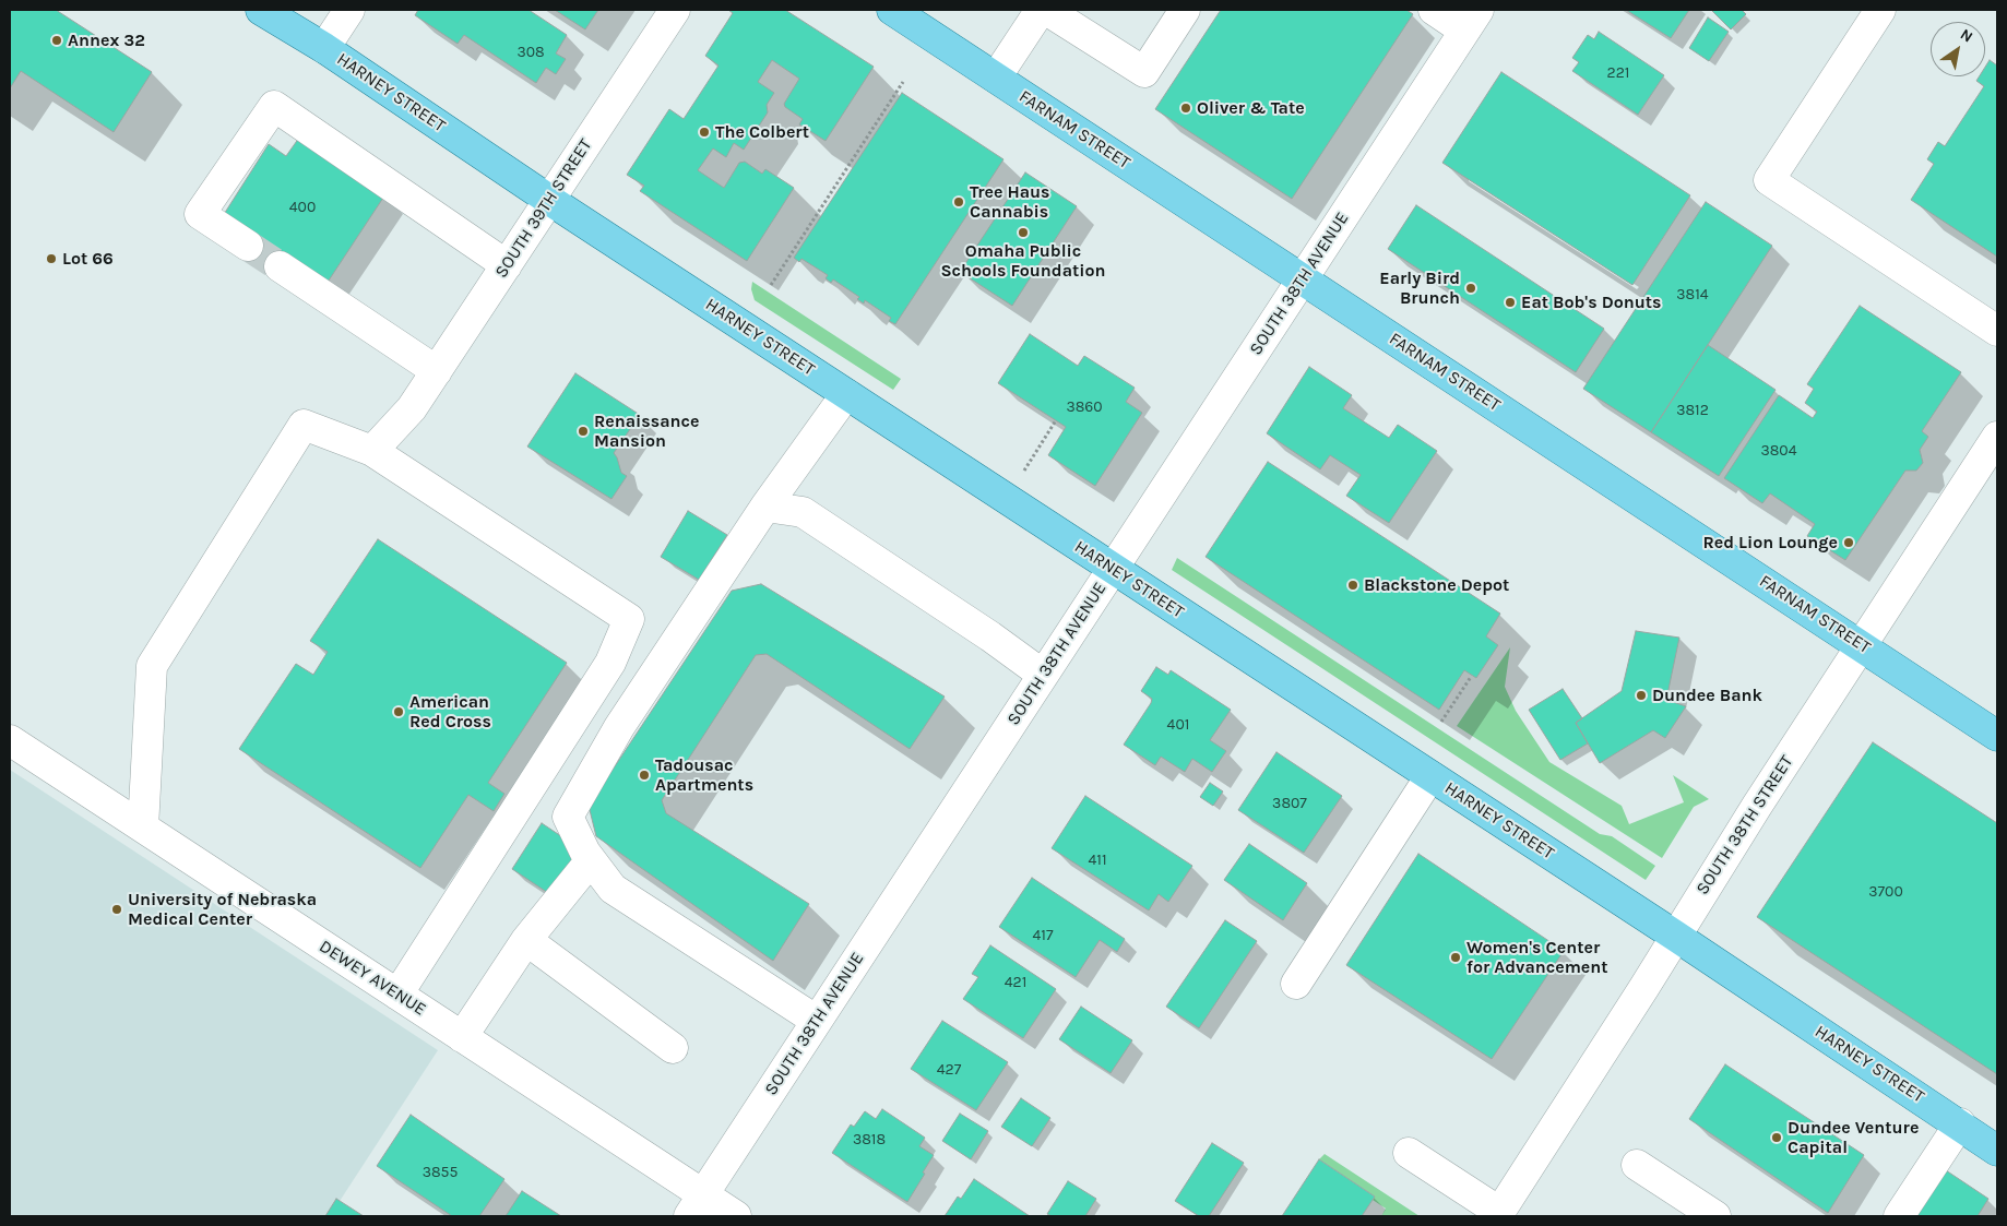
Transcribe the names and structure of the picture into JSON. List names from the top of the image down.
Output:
{
  "streets": {
    "main road": ["HARNEY STREET", "FARNAM STREET"],
    "street": [
      "SOUTH 39TH STREET",
      "SOUTH 38TH AVENUE",
      "SOUTH 38TH STREET",
      "DEWEY AVENUE"
    ]
  },
  "crossings": [
    ["HARNEY STREET", "SOUTH 39TH STREET"],
    ["HARNEY STREET", "SOUTH 38TH AVENUE"],
    ["HARNEY STREET", "SOUTH 38TH STREET"],
    ["FARNAM STREET", "SOUTH 38TH AVENUE"],
    ["FARNAM STREET", "SOUTH 38TH STREET"],
    ["SOUTH 38TH AVENUE", "DEWEY AVENUE"]
  ],
  "places": [
    "Annex 32",
    "Oliver & Tate",
    "The Colbert",
    "Tree Haus Cannabis",
    "Omaha Public Schools Foundation",
    "Lot 66",
    "Early Bird Brunch",
    "Eat Bob's Donuts",
    "Renaissance Mansion",
    "Red Lion Lounge",
    "Blackstone Depot",
    "Dundee Bank",
    "American Red Cross",
    "Tadousac Apartments",
    "University of Nebraska Medical Center",
    "Women's Center for Advancement",
    "Dundee Venture Capital"
  ],
  "house_numbers": [
    "308",
    "221",
    "400",
    "3814",
    "3860",
    "3812",
    "3804",
    "401",
    "3807",
    "411",
    "3700",
    "417",
    "421",
    "427",
    "3818",
    "3855"
  ],
  "north": "top right"
}
